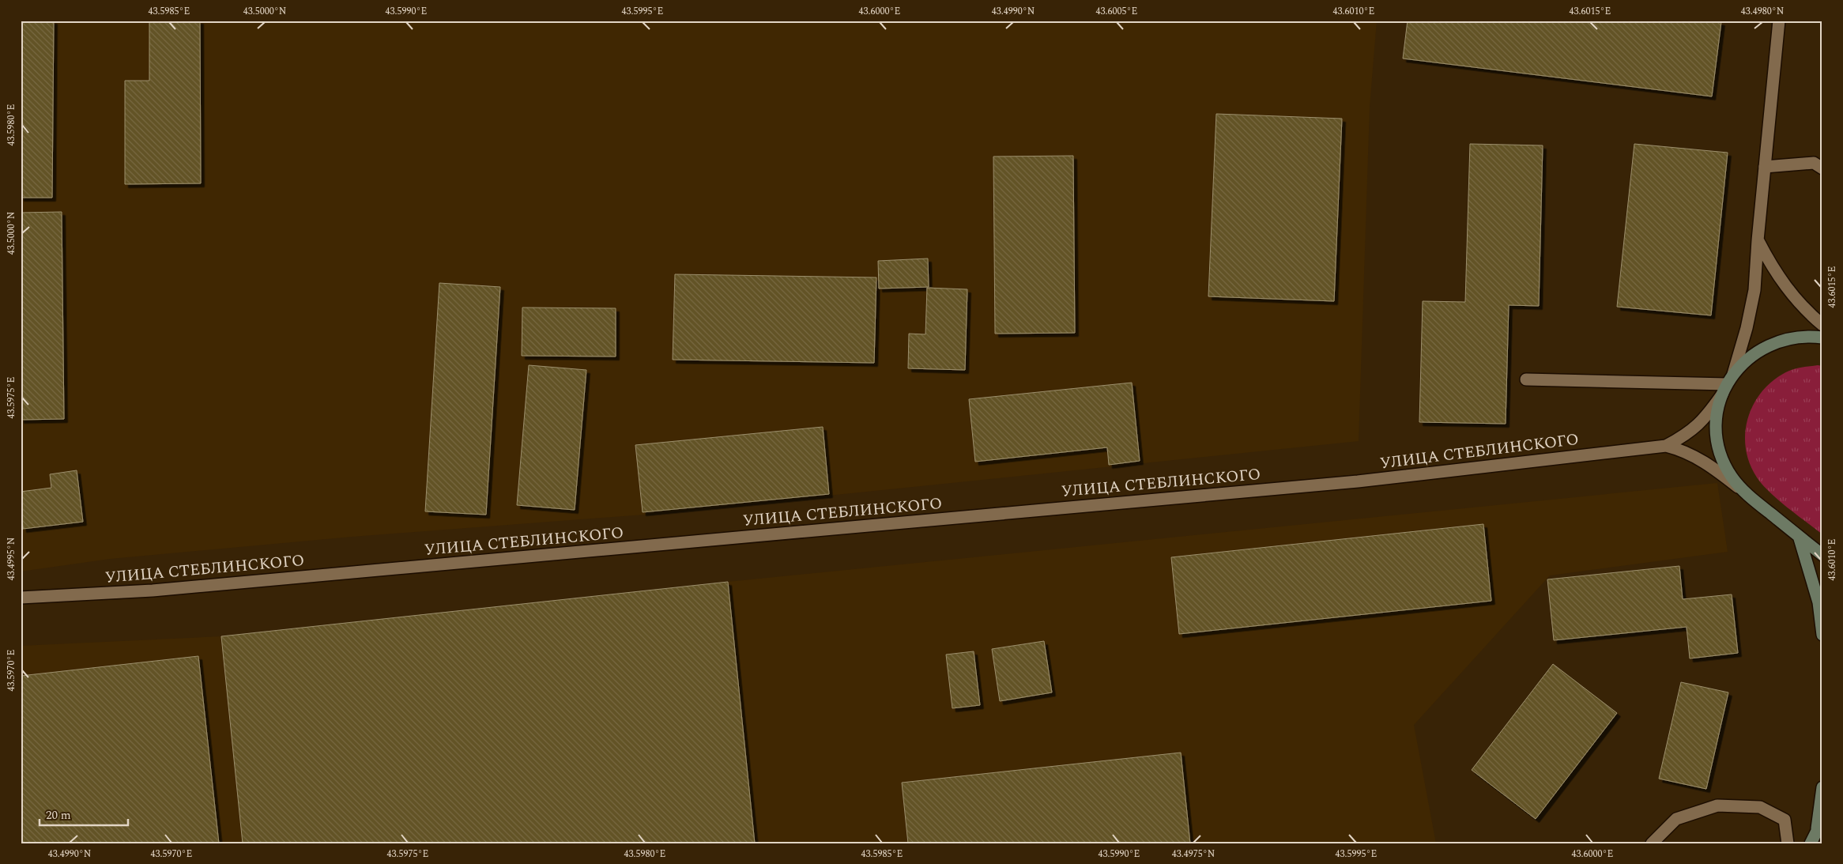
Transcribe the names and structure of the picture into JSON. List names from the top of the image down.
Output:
{
  "streets": {
    "street": ["УЛИЦА СТЕБЛИНСКОГО"]
  },
  "scale_bar": "20 m",
  "coordinates": [
    "43.5985°E",
    "43.5000°N",
    "43.5990°E",
    "43.5995°E",
    "43.6000°E",
    "43.4990°N",
    "43.6005°E",
    "43.6010°E",
    "43.6015°E",
    "43.4980°N",
    "43.5980°E",
    "43.5975°E",
    "43.4995°N",
    "43.5970°E",
    "43.4975°N"
  ]
}
